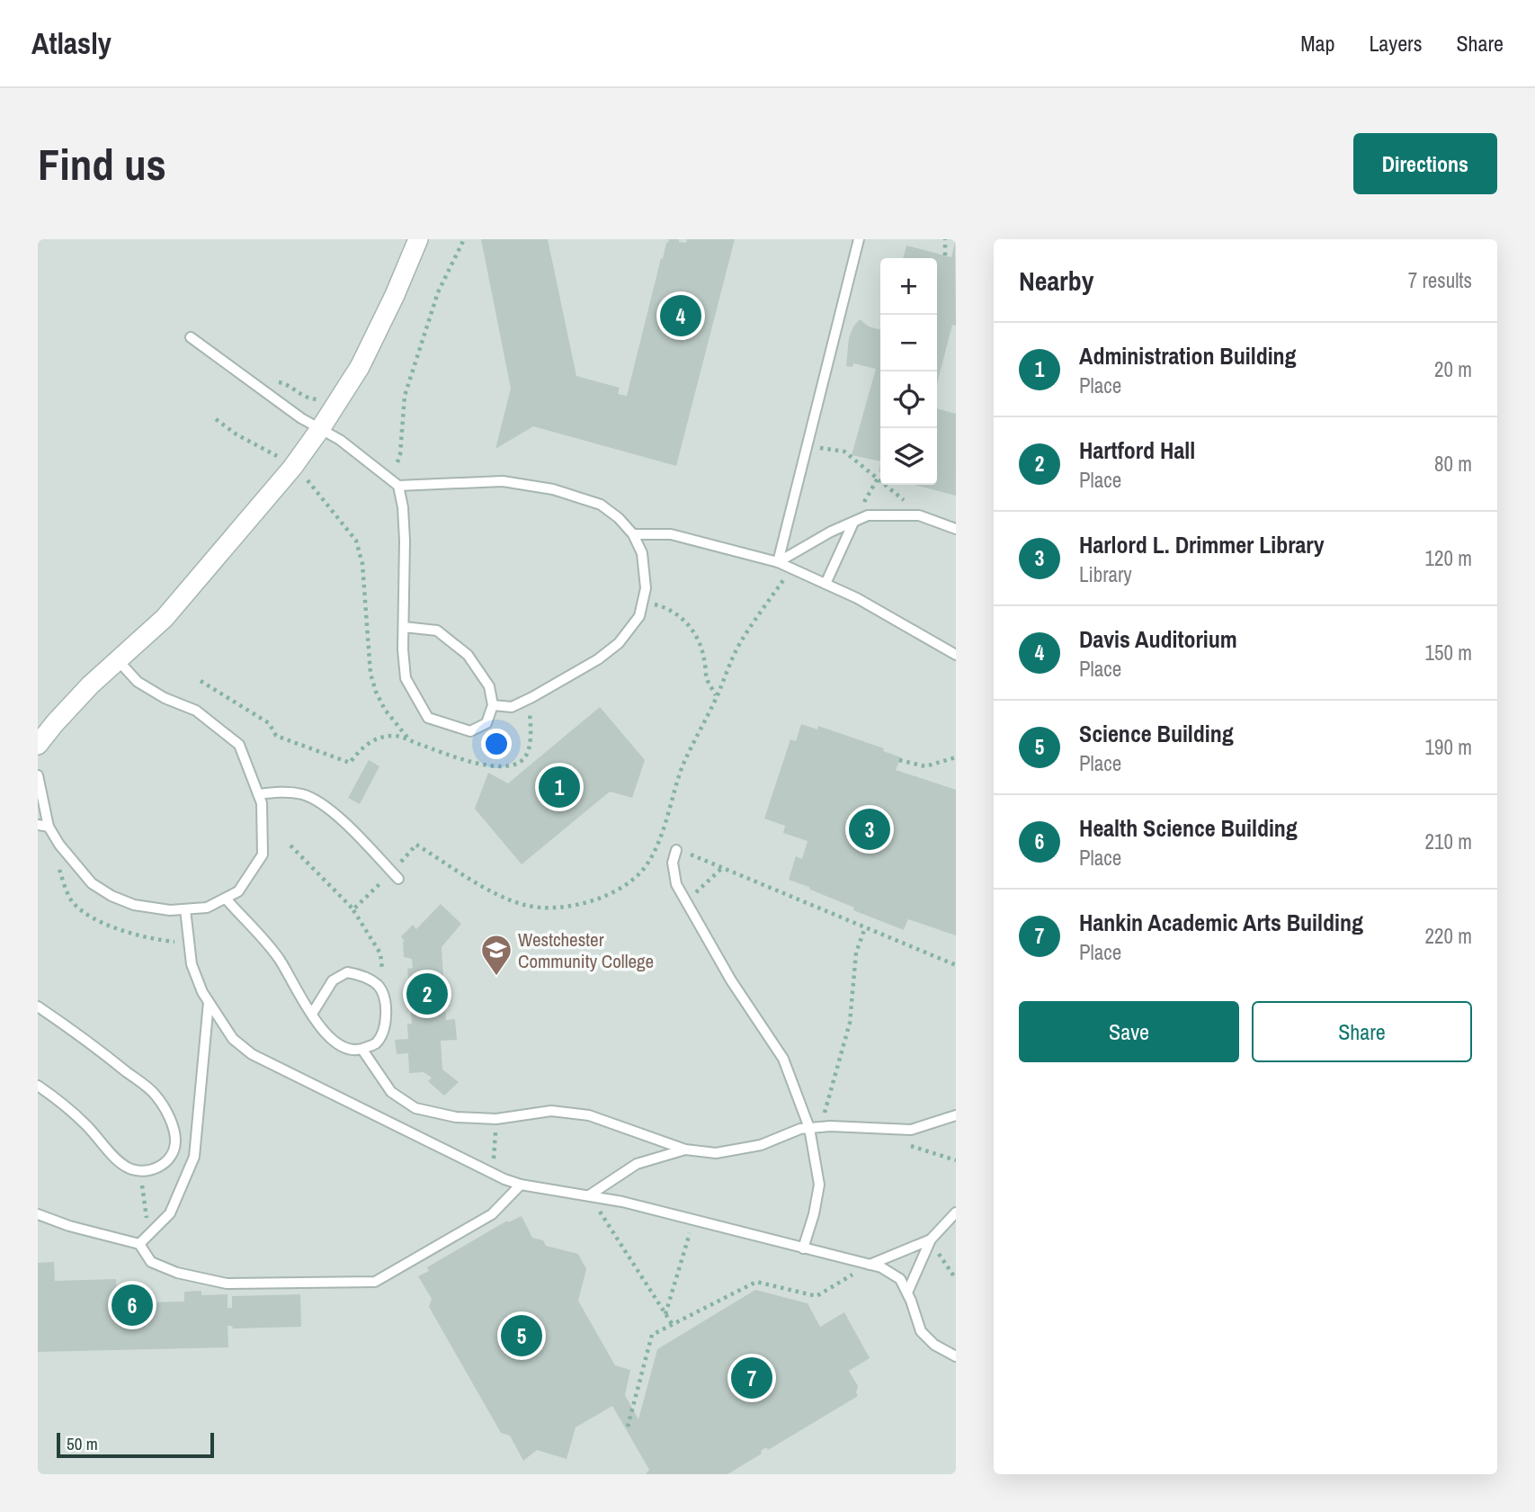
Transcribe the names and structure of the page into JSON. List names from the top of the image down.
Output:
{
  "places": {
    "school or university": ["Westchester Community College"]
  },
  "scale_bar": "50 m",
  "page": {
    "header": "Atlasly",
    "nav": ["Map", "Layers", "Share"],
    "buttons": [
      "Directions",
      ["Save", "Share"]
    ],
    "title": "Find us",
    "heading": ["Nearby", "7 results"],
    "map_buttons": ["+", "−"],
    "pins": [
      "4",
      "1",
      "3",
      "2",
      "6",
      "5",
      "7"
    ],
    "list": [
      {
        "mark": "1",
        "name": "Administration Building",
        "note": "Place",
        "value": "20 m"
      },
      {
        "mark": "2",
        "name": "Hartford Hall",
        "note": "Place",
        "value": "80 m"
      },
      {
        "mark": "3",
        "name": "Harlord L. Drimmer Library",
        "note": "Library",
        "value": "120 m"
      },
      {
        "mark": "4",
        "name": "Davis Auditorium",
        "note": "Place",
        "value": "150 m"
      },
      {
        "mark": "5",
        "name": "Science Building",
        "note": "Place",
        "value": "190 m"
      },
      {
        "mark": "6",
        "name": "Health Science Building",
        "note": "Place",
        "value": "210 m"
      },
      {
        "mark": "7",
        "name": "Hankin Academic Arts Building",
        "note": "Place",
        "value": "220 m"
      }
    ],
    "scale": "50 m"
  }
}
